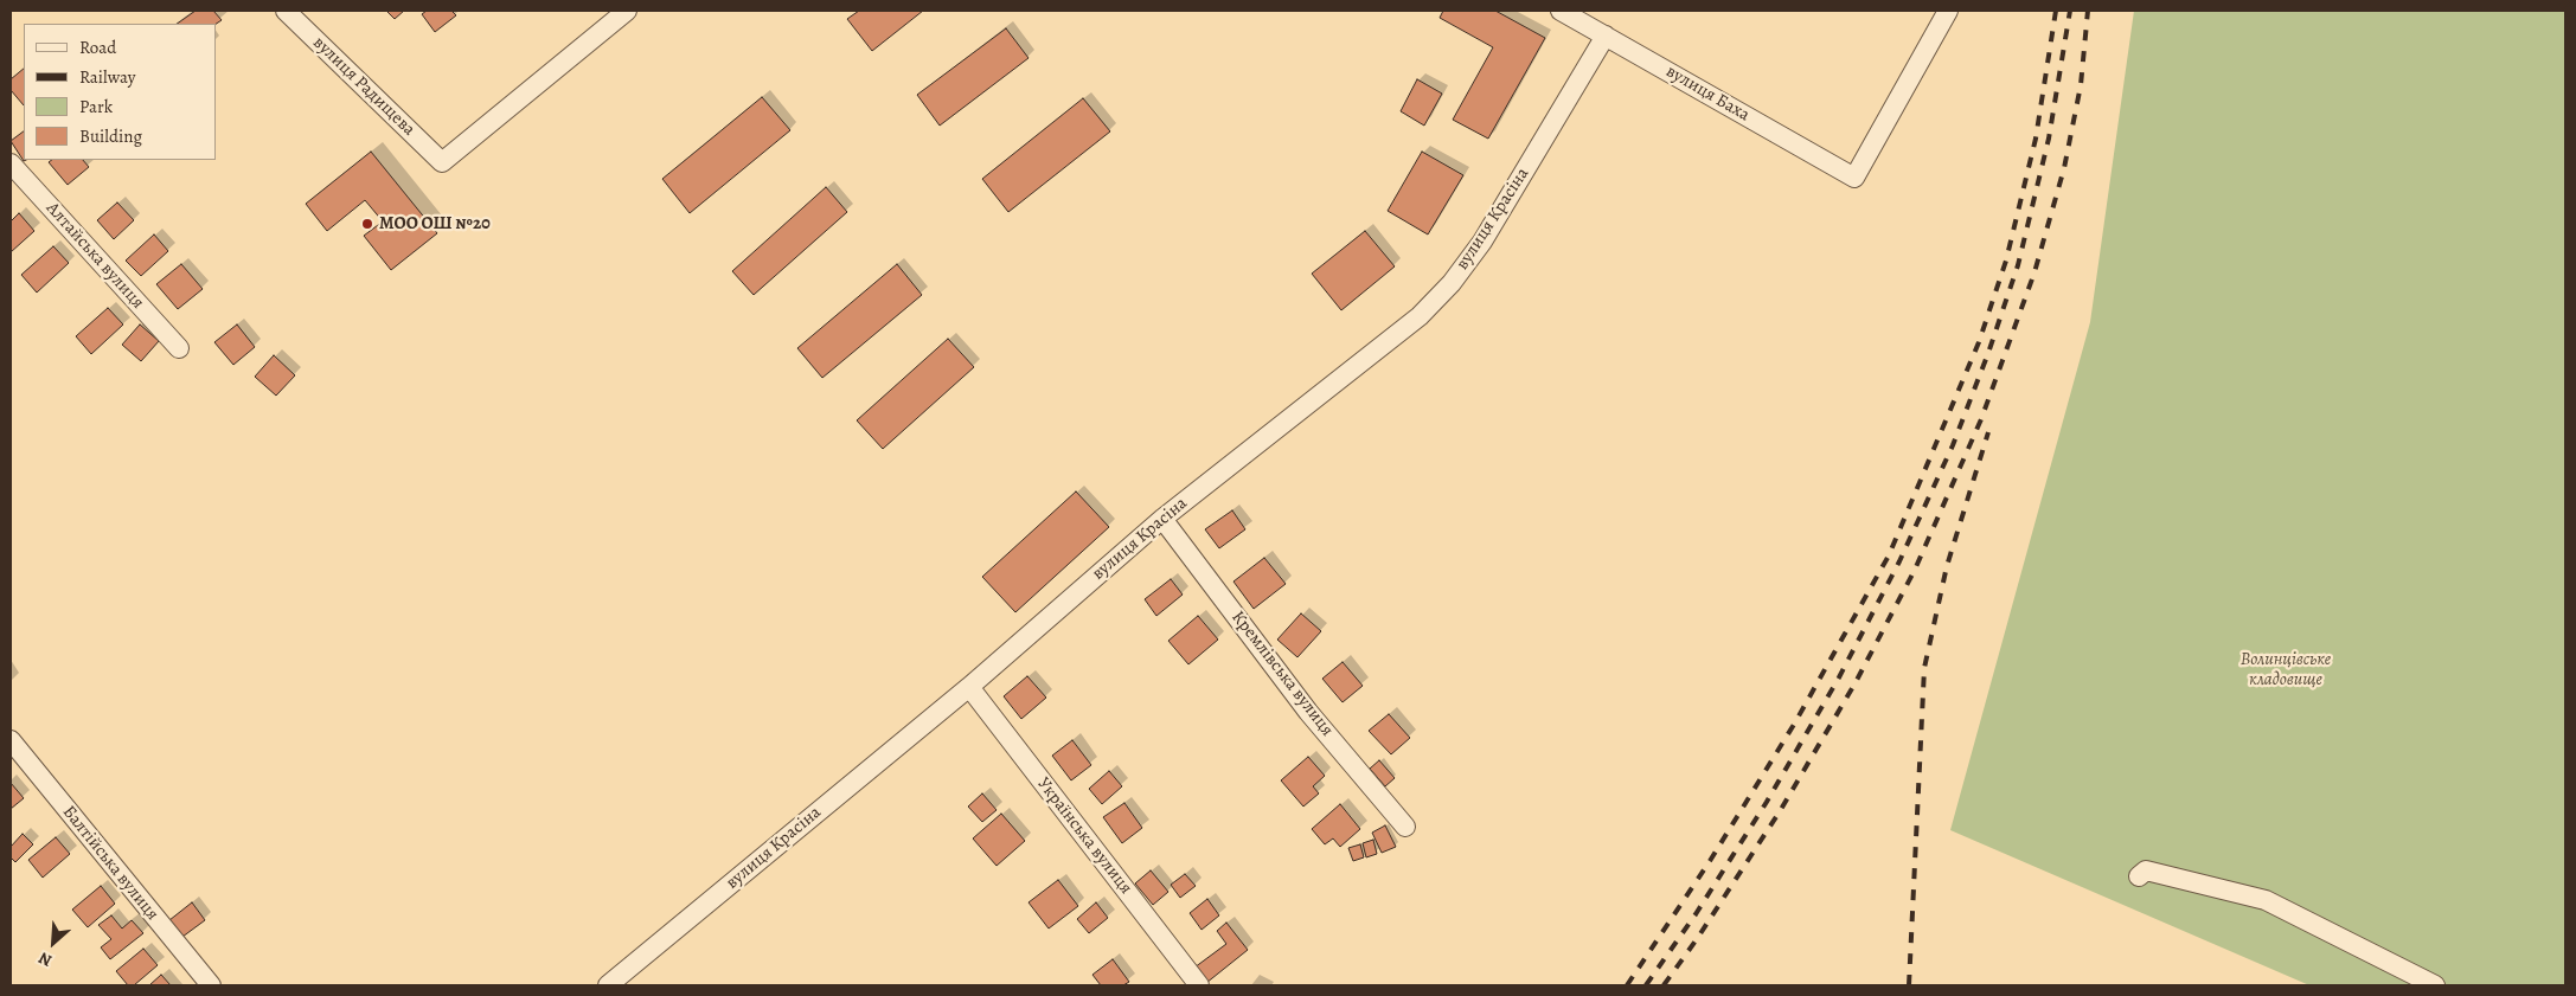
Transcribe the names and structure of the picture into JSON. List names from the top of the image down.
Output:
{
  "streets": {
    "street": [
      "вулиця Радищева",
      "вулиця Баха",
      "вулиця Красіна",
      "Алтайська вулиця",
      "Кремлівська вулиця",
      "Українська вулиця",
      "Балтійська вулиця"
    ]
  },
  "crossings": [
    ["вулиця Баха", "вулиця Красіна"],
    ["вулиця Красіна", "Кремлівська вулиця"],
    ["вулиця Красіна", "Українська вулиця"]
  ],
  "parks": ["Волинцівське кладовище"],
  "places": ["МОО ОШ №20"],
  "legend": [
    "Road",
    "Railway",
    "Park",
    "Building"
  ],
  "north": "bottom left"
}
